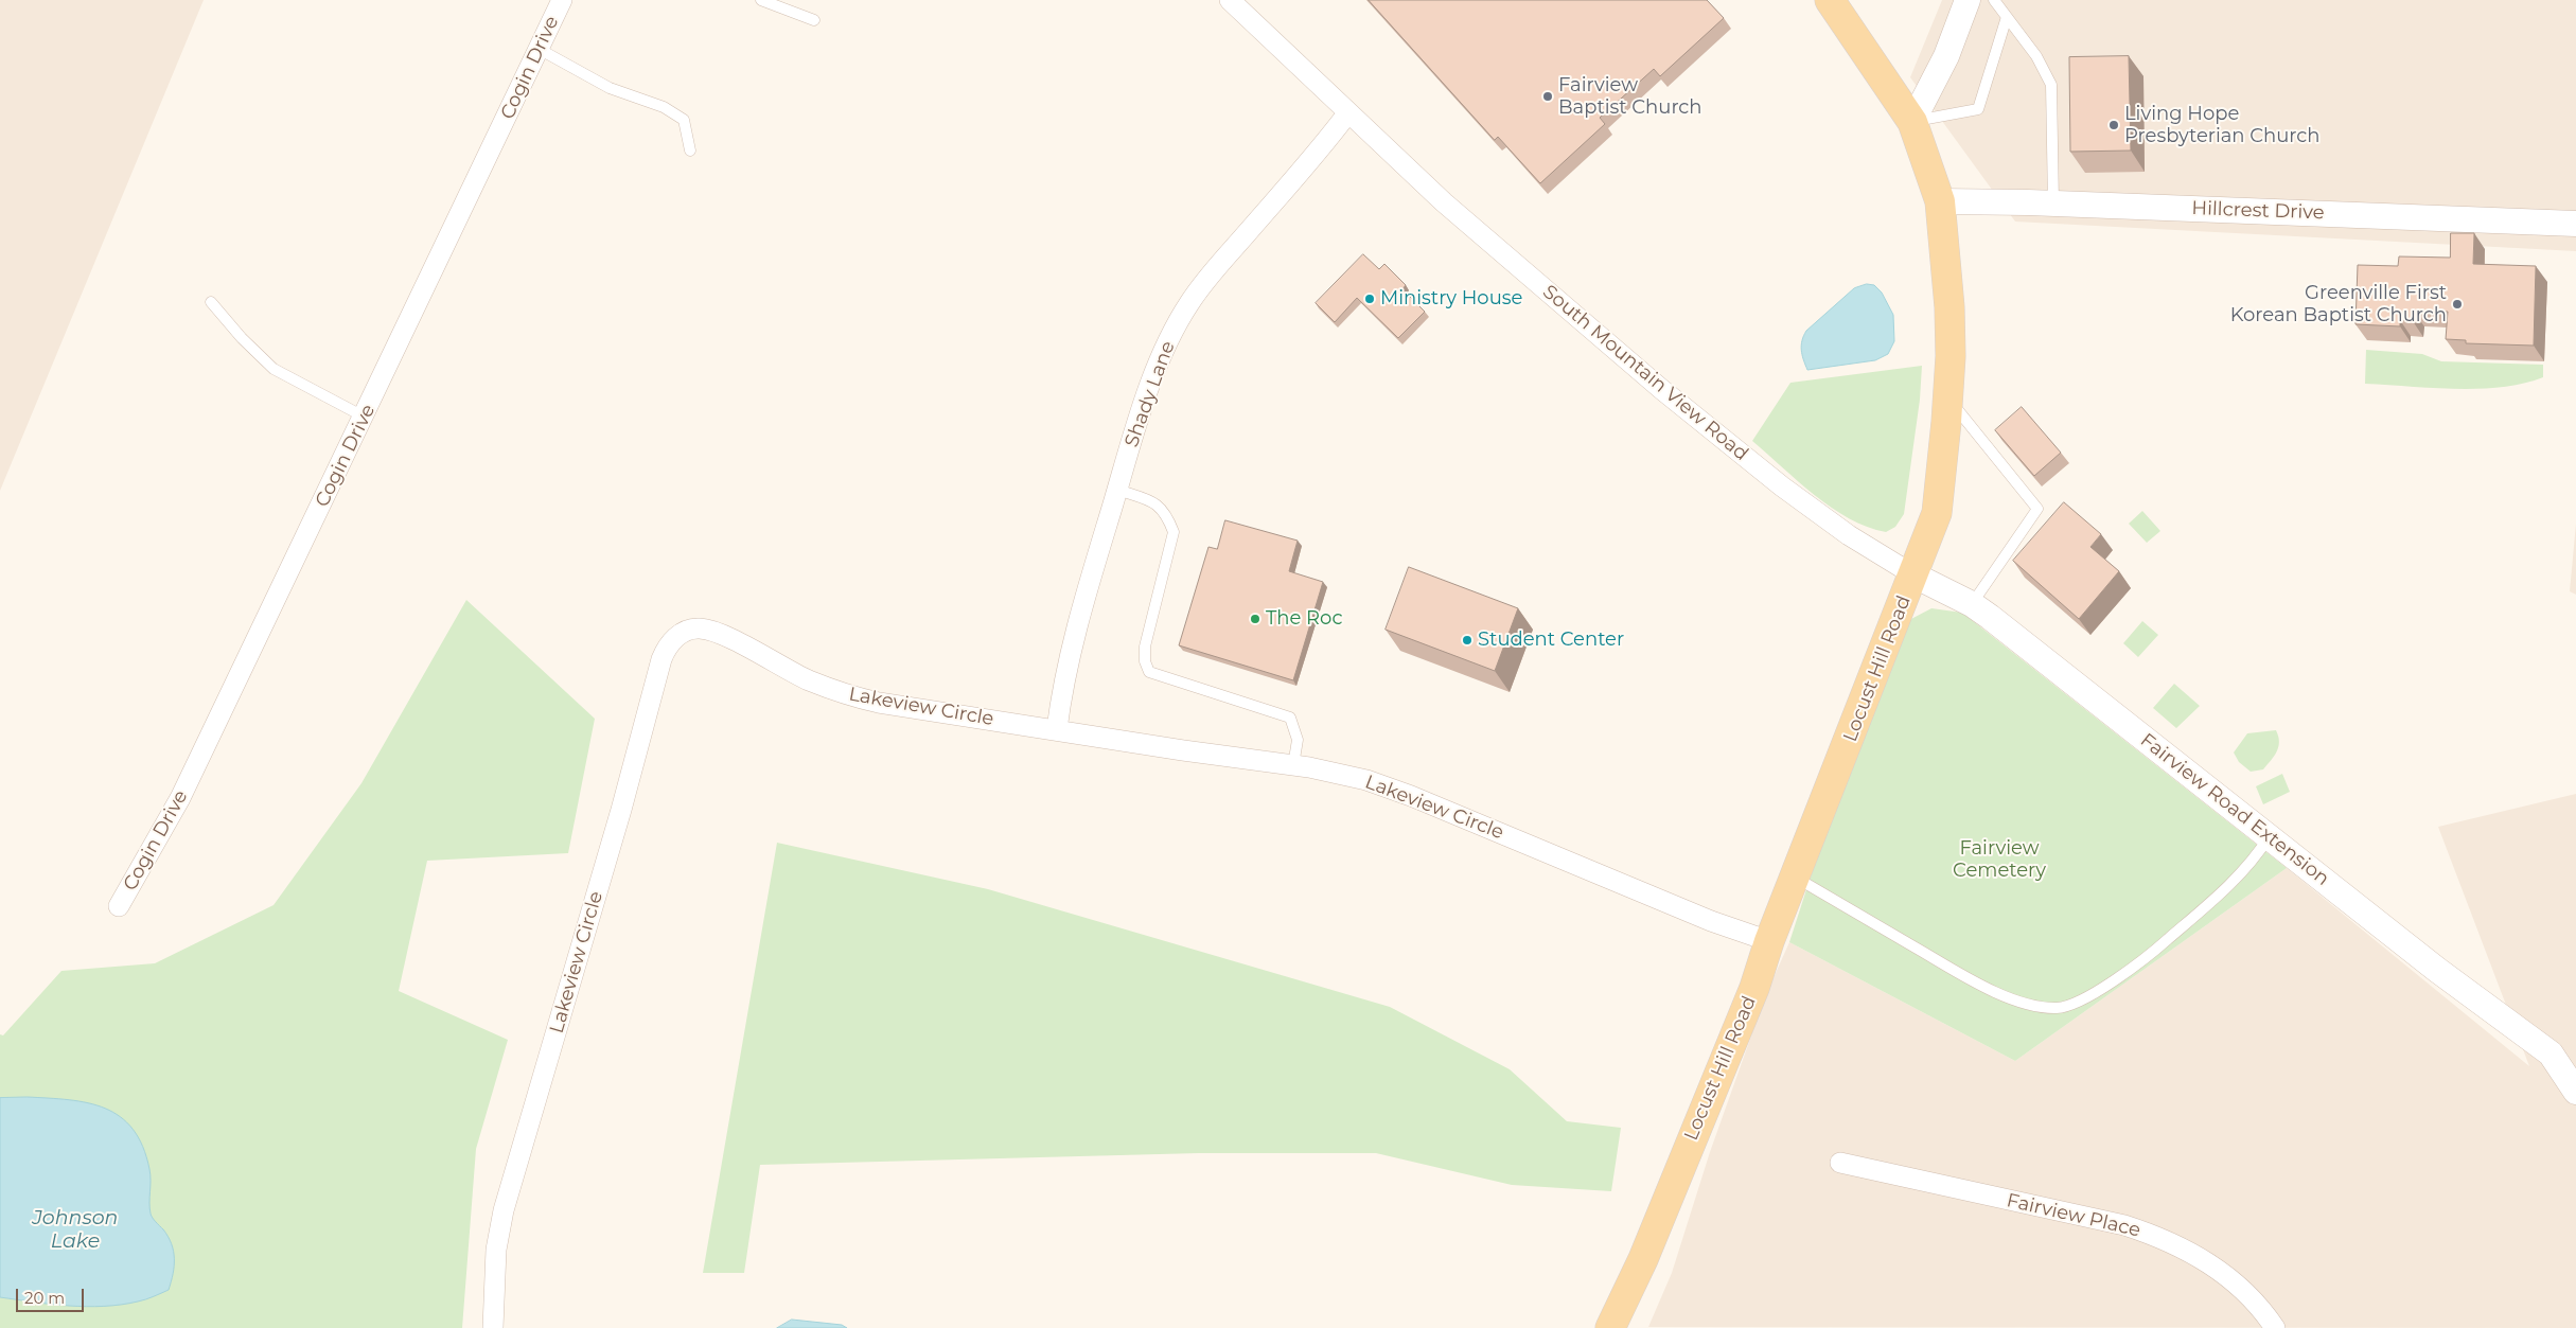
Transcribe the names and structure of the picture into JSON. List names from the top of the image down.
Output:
{
  "streets": {
    "main road": ["Locust Hill Road"],
    "street": [
      "Cogin Drive",
      "Hillcrest Drive",
      "South Mountain View Road",
      "Shady Lane",
      "Lakeview Circle",
      "Fairview Road Extension",
      "Fairview Place"
    ]
  },
  "crossings": [
    ["Hillcrest Drive", "Locust Hill Road"],
    ["South Mountain View Road", "Shady Lane"],
    ["South Mountain View Road", "Locust Hill Road"],
    ["South Mountain View Road", "Fairview Road Extension"],
    ["Shady Lane", "Lakeview Circle"],
    ["Locust Hill Road", "Lakeview Circle"],
    ["Locust Hill Road", "Fairview Road Extension"]
  ],
  "water": ["Johnson Lake"],
  "parks": ["Fairview Cemetery"],
  "places": [
    "Fairview Baptist Church",
    "Living Hope Presbyterian Church",
    "Ministry House",
    "Greenville First Korean Baptist Church",
    "The Roc",
    "Student Center"
  ],
  "scale_bar": "20 m"
}
